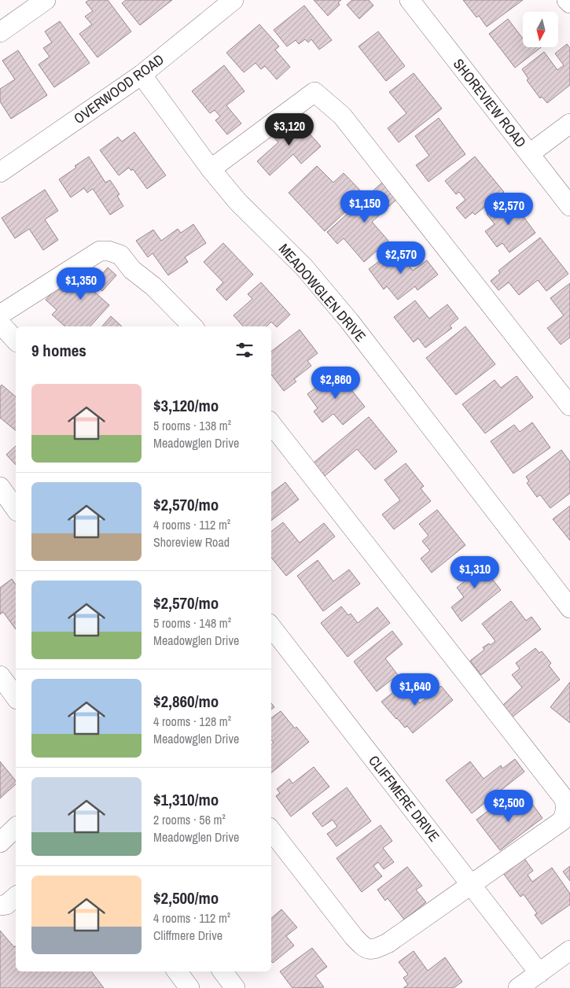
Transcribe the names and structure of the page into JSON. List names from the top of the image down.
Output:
{
  "streets": {
    "street": [
      "OVERWOOD ROAD",
      "SHOREVIEW ROAD",
      "MEADOWGLEN DRIVE",
      "CLIFFMERE DRIVE"
    ]
  },
  "crossings": [
    ["OVERWOOD ROAD", "MEADOWGLEN DRIVE"]
  ],
  "north": "bottom",
  "page": {
    "price": [
      "$3,120",
      "$1,150",
      "$2,570",
      "$2,570",
      "$1,350",
      "$2,860",
      "$1,310",
      "$1,640",
      "$2,500"
    ],
    "heading": "9 homes",
    "list": [
      {
        "name": "$3,120/mo",
        "note": "5 rooms · 138 m² · Meadowglen Drive"
      },
      {
        "name": "$2,570/mo",
        "note": "4 rooms · 112 m² · Shoreview Road"
      },
      {
        "name": "$2,570/mo",
        "note": "5 rooms · 148 m² · Meadowglen Drive"
      },
      {
        "name": "$2,860/mo",
        "note": "4 rooms · 128 m² · Meadowglen Drive"
      },
      {
        "name": "$1,310/mo",
        "note": "2 rooms · 56 m² · Meadowglen Drive"
      },
      {
        "name": "$2,500/mo",
        "note": "4 rooms · 112 m² · Cliffmere Drive"
      }
    ]
  }
}
